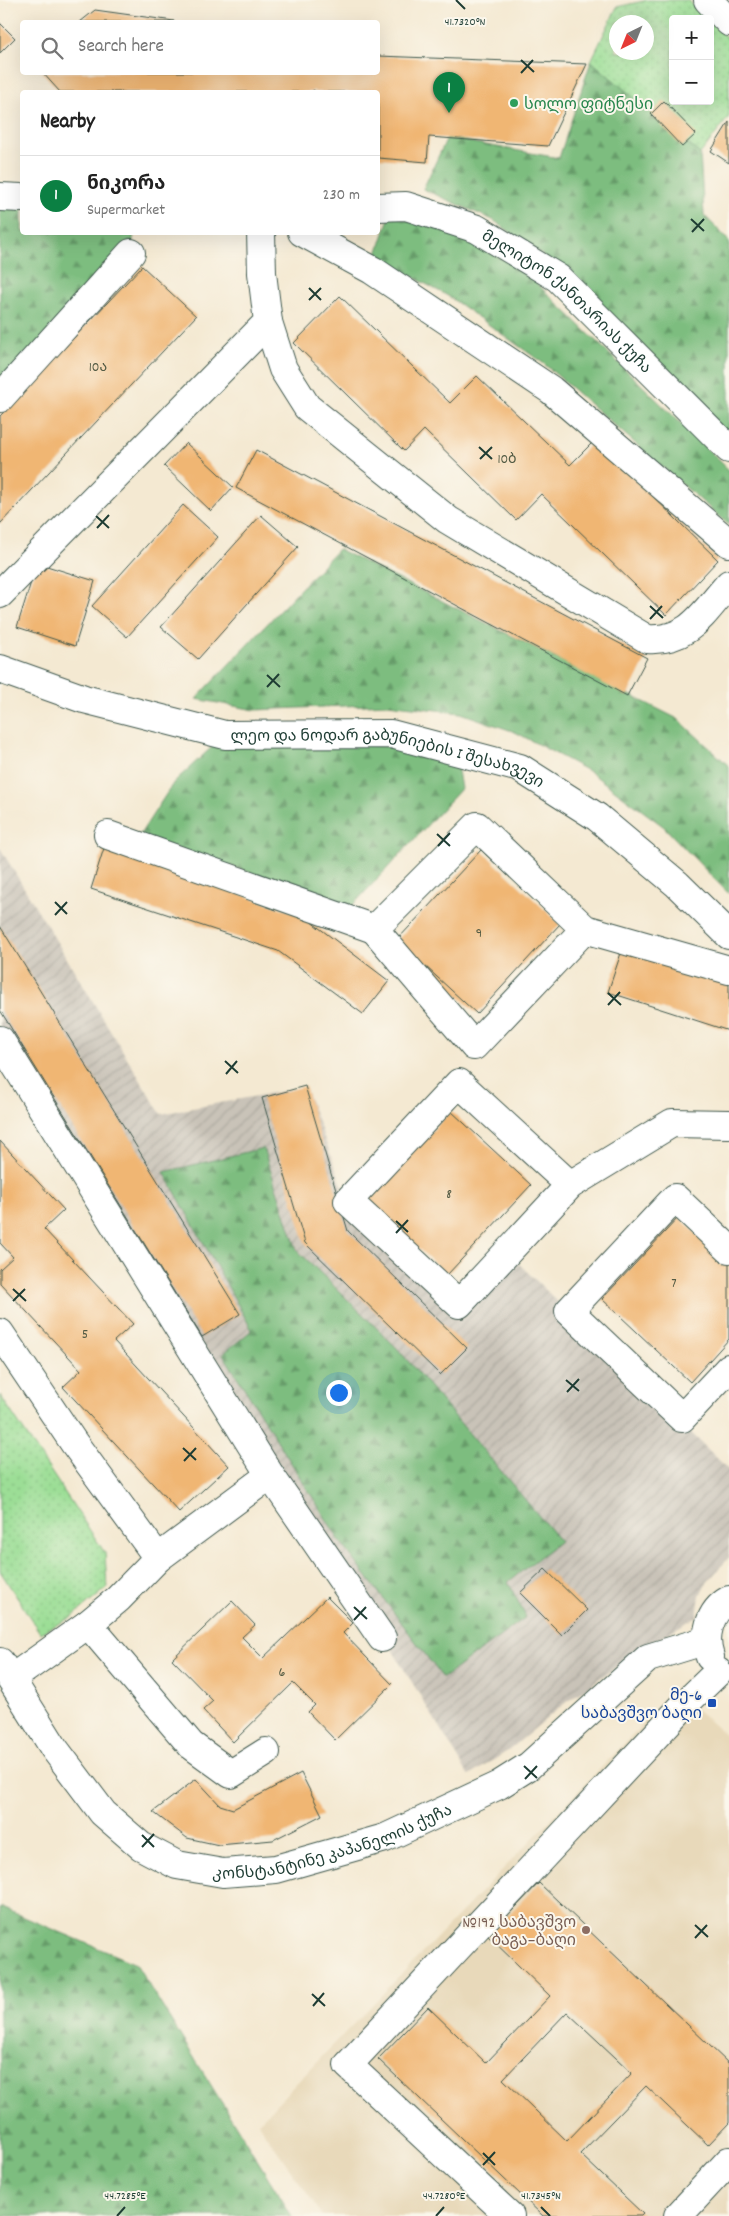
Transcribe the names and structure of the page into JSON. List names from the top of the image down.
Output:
{
  "streets": {
    "street": ["მელიტონ ქანთარიას ქუჩა", "ლეო და ნოდარ გაბუნიების I შესახვევი", "კონსტანტინე კაპანელის ქუჩა"]
  },
  "places": {
    "other": ["სოლო ფიტნესი", "№192 საბავშვო ბაგა–ბაღი"],
    "transit": ["მე-6 საბავშვო ბაღი"]
  },
  "house_numbers": [
    "10ა",
    "10ბ",
    "9",
    "8",
    "7",
    "5",
    "6"
  ],
  "north": "bottom left",
  "page": {
    "map_buttons": ["+", "−"],
    "search": "Search here",
    "pins": "1",
    "heading": "Nearby",
    "list": [
      {
        "mark": "1",
        "name": "ნიკორა",
        "note": "Supermarket",
        "value": "230 m"
      }
    ]
  },
  "coordinates": [
    "41.7320°N",
    "44.7285°E",
    "44.7280°E",
    "41.7345°N"
  ]
}
